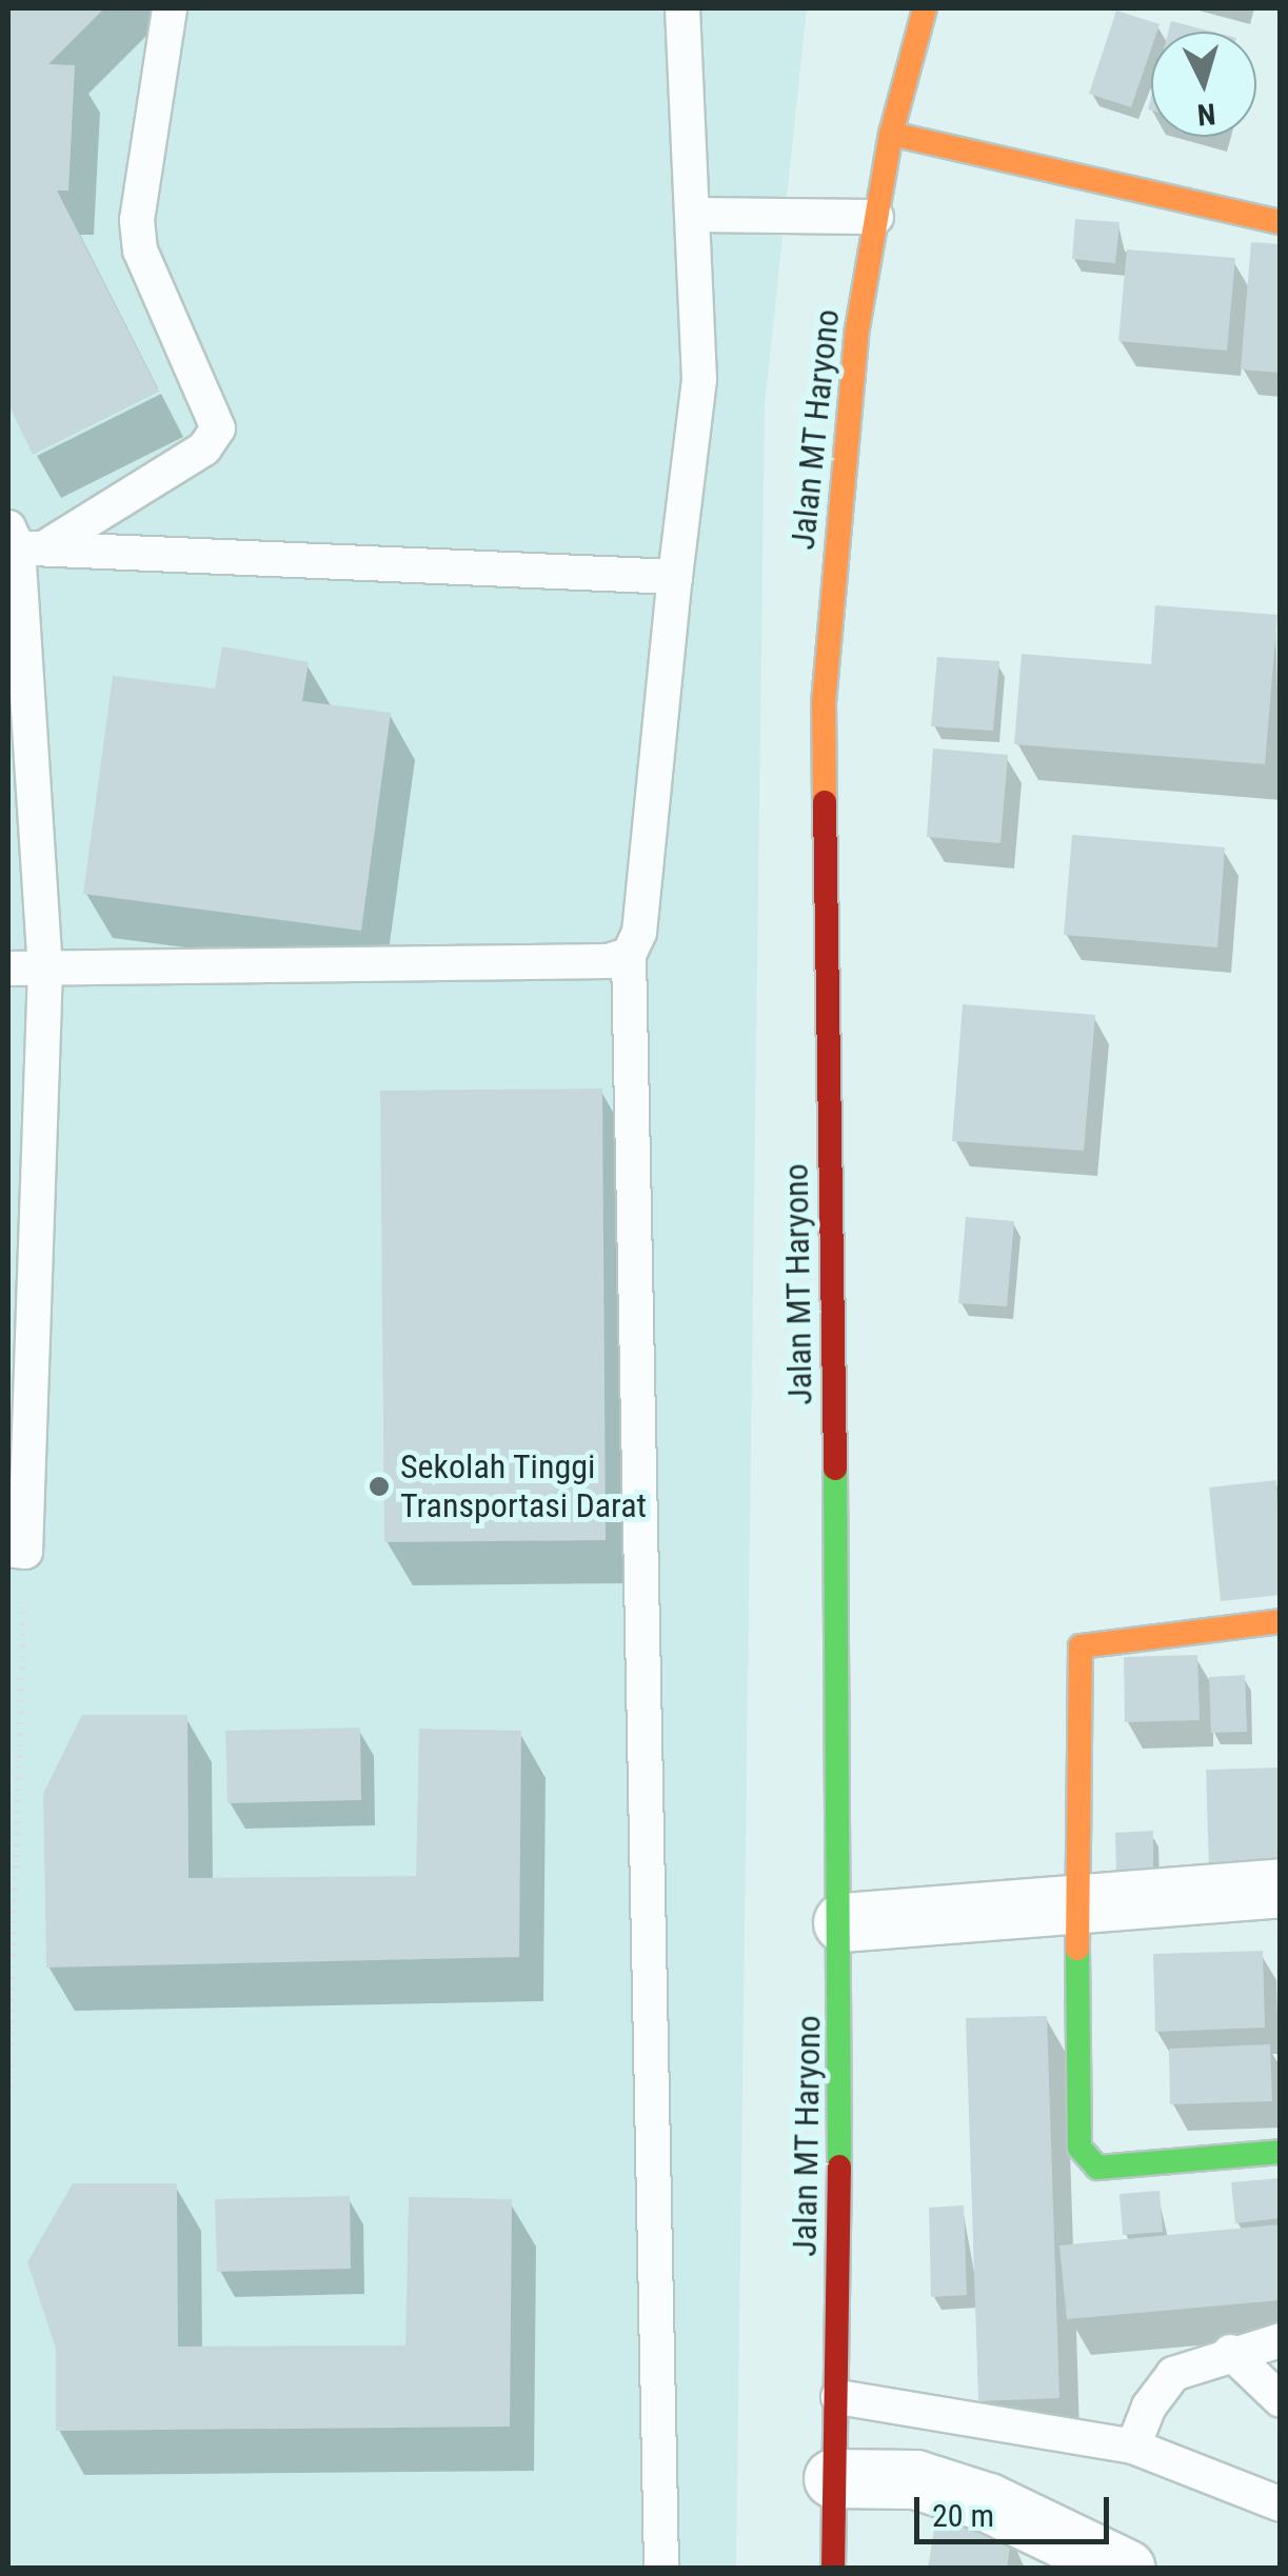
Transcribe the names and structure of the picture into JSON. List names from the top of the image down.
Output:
{
  "streets": {
    "main road": ["Jalan MT Haryono"]
  },
  "places": ["Sekolah Tinggi Transportasi Darat"],
  "scale_bar": "20 m",
  "north": "bottom"
}
